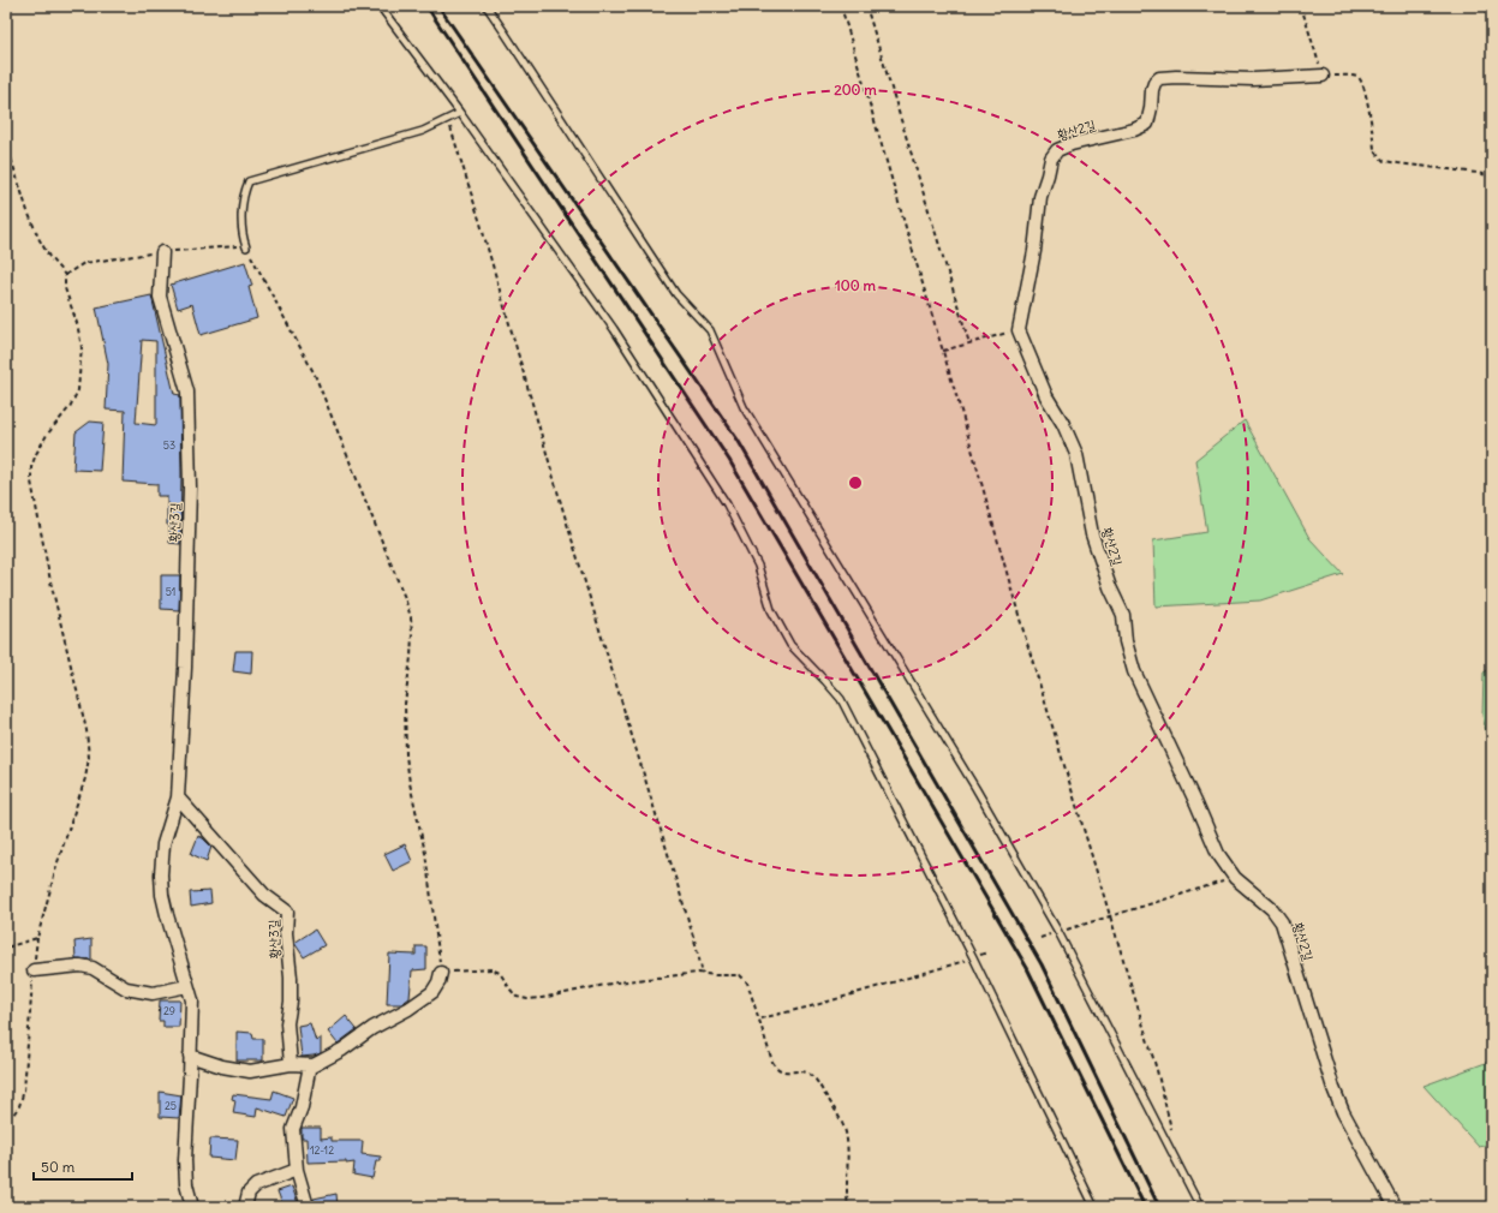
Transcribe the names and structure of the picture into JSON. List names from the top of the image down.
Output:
{
  "streets": {
    "street": ["황산2길", "황산3길"]
  },
  "house_numbers": [
    "53",
    "51",
    "29",
    "25",
    "12-12"
  ],
  "scale_bar": "50 m",
  "rings": ["200 m", "100 m"]
}
